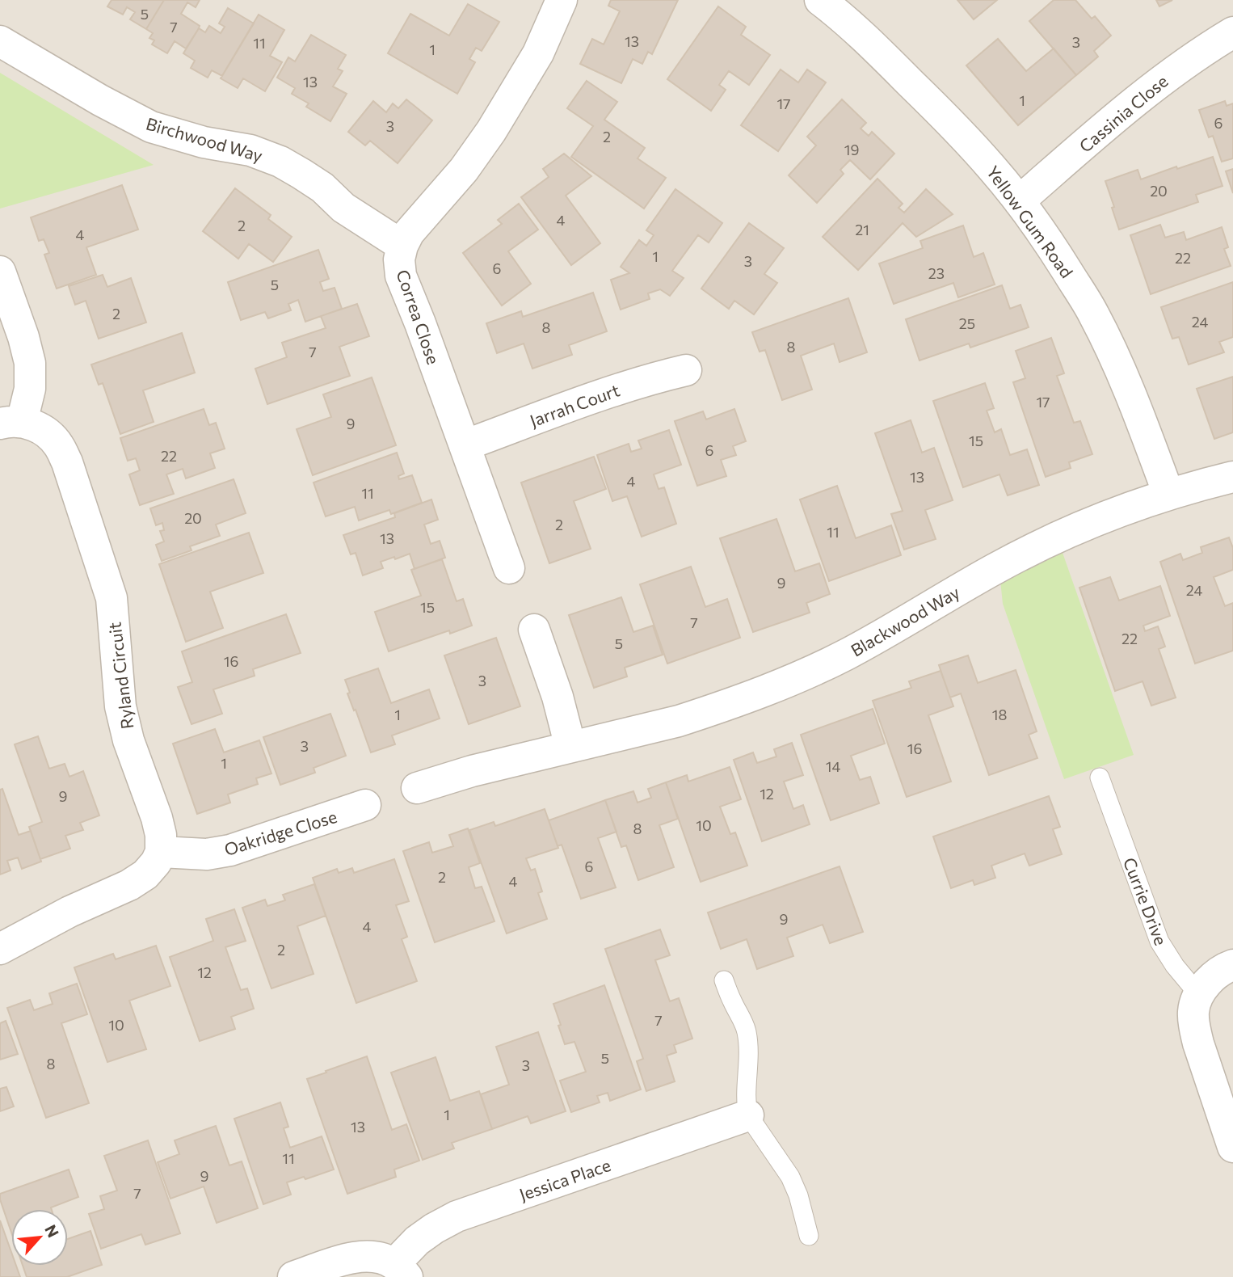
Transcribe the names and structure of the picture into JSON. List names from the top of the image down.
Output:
{
  "streets": {
    "street": [
      "Cassinia Close",
      "Birchwood Way",
      "Yellow Gum Road",
      "Correa Close",
      "Jarrah Court",
      "Blackwood Way",
      "Ryland Circuit",
      "Oakridge Close",
      "Jessica Place"
    ],
    "lane": ["Currie Drive"]
  },
  "crossings": [
    ["Cassinia Close", "Yellow Gum Road"],
    ["Birchwood Way", "Correa Close"],
    ["Yellow Gum Road", "Blackwood Way"],
    ["Correa Close", "Jarrah Court"],
    ["Ryland Circuit", "Oakridge Close"]
  ],
  "house_numbers": [
    "5",
    "7",
    "13",
    "3",
    "11",
    "1",
    "13",
    "1",
    "17",
    "6",
    "3",
    "2",
    "19",
    "20",
    "4",
    "2",
    "21",
    "4",
    "1",
    "22",
    "3",
    "6",
    "23",
    "5",
    "2",
    "24",
    "25",
    "8",
    "8",
    "7",
    "17",
    "9",
    "15",
    "6",
    "22",
    "13",
    "4",
    "11",
    "20",
    "2",
    "11",
    "13",
    "9",
    "24",
    "15",
    "7",
    "22",
    "5",
    "16",
    "3",
    "1",
    "18",
    "3",
    "16",
    "1",
    "14",
    "12",
    "9",
    "10",
    "8",
    "6",
    "2",
    "4",
    "9",
    "4",
    "2",
    "12",
    "7",
    "10",
    "5",
    "8",
    "3",
    "1",
    "13",
    "11",
    "9",
    "7"
  ],
  "north": "top right"
}
